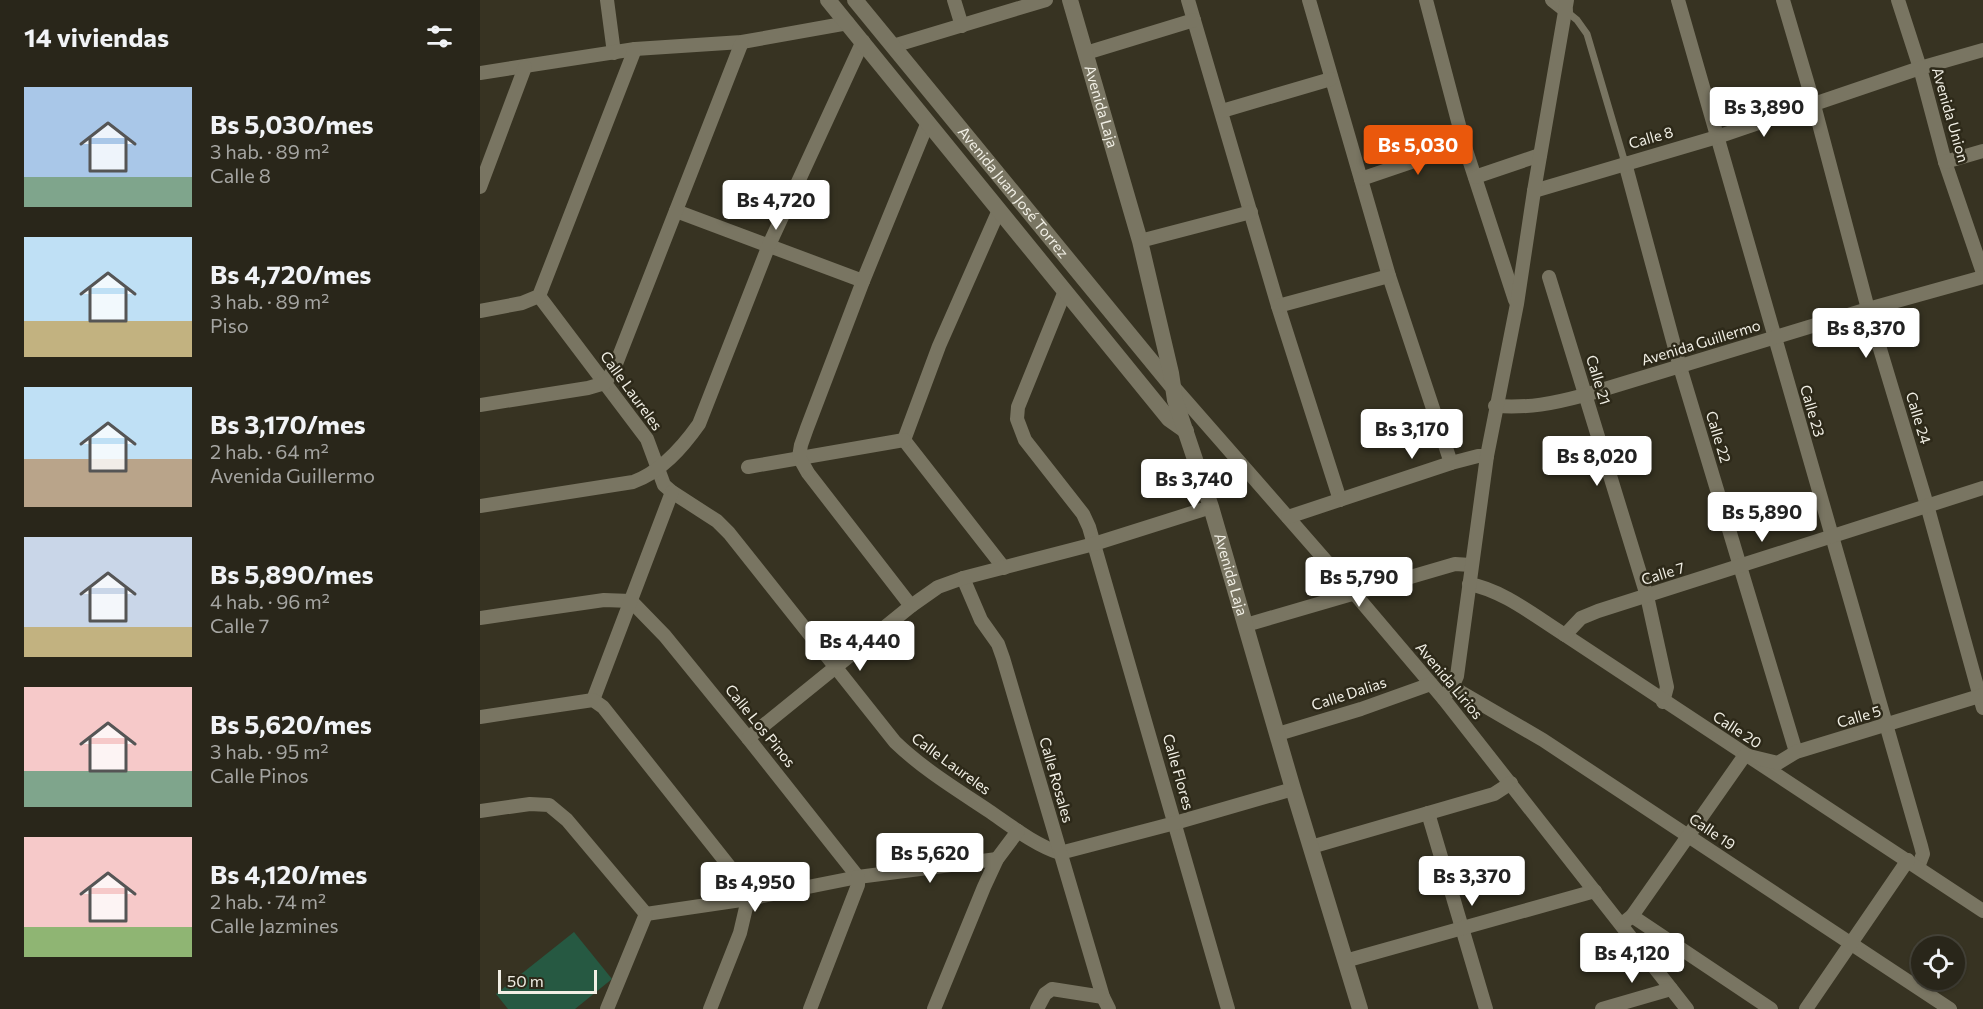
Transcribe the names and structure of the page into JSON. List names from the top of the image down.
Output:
{
  "streets": {
    "street": [
      "Avenida Laja",
      "Avenida Union",
      "Calle 8",
      "Avenida Juan José Torrez",
      "Avenida Guillermo",
      "Calle 21",
      "Calle Laureles",
      "Calle 23",
      "Calle 24",
      "Calle 22",
      "Calle 7",
      "Avenida Lirios",
      "Calle Dalias",
      "Calle 5",
      "Calle Los Pinos",
      "Calle 20",
      "Calle Flores",
      "Calle Rosales",
      "Calle 19"
    ]
  },
  "crossings": [
    ["Avenida Laja", "Avenida Juan José Torrez"],
    ["Avenida Laja", "Avenida Lirios"],
    ["Avenida Laja", "Calle Dalias"],
    ["Avenida Union", "Calle 8"],
    ["Avenida Union", "Avenida Guillermo"],
    ["Calle 8", "Calle 23"],
    ["Calle 8", "Calle 24"],
    ["Calle 8", "Calle 22"],
    ["Avenida Juan José Torrez", "Avenida Lirios"],
    ["Avenida Guillermo", "Calle 21"],
    ["Avenida Guillermo", "Calle 23"],
    ["Avenida Guillermo", "Calle 24"],
    ["Avenida Guillermo", "Calle 22"],
    ["Calle 21", "Calle 7"],
    ["Calle 21", "Calle 20"],
    ["Calle Laureles", "Calle Rosales"],
    ["Calle 23", "Calle 7"],
    ["Calle 23", "Calle 5"],
    ["Calle 23", "Calle 20"],
    ["Calle 24", "Calle 7"],
    ["Calle 24", "Calle 5"],
    ["Calle 22", "Calle 7"],
    ["Calle 22", "Calle 5"],
    ["Calle 7", "Calle 20"],
    ["Avenida Lirios", "Calle Dalias"],
    ["Calle 5", "Calle 20"]
  ],
  "scale_bar": "50 m",
  "page": {
    "heading": "14 viviendas",
    "list": [
      {
        "name": "Bs 5,030/mes",
        "note": "3 hab. · 89 m² · Calle 8"
      },
      {
        "name": "Bs 4,720/mes",
        "note": "3 hab. · 89 m² · Piso"
      },
      {
        "name": "Bs 3,170/mes",
        "note": "2 hab. · 64 m² · Avenida Guillermo"
      },
      {
        "name": "Bs 5,890/mes",
        "note": "4 hab. · 96 m² · Calle 7"
      },
      {
        "name": "Bs 5,620/mes",
        "note": "3 hab. · 95 m² · Calle Pinos"
      },
      {
        "name": "Bs 4,120/mes",
        "note": "2 hab. · 74 m² · Calle Jazmines"
      }
    ],
    "price": [
      "Bs 3,890",
      "Bs 5,030",
      "Bs 4,720",
      "Bs 8,370",
      "Bs 3,170",
      "Bs 8,020",
      "Bs 3,740",
      "Bs 5,890",
      "Bs 5,790",
      "Bs 4,440",
      "Bs 5,620",
      "Bs 3,370",
      "Bs 4,950",
      "Bs 4,120"
    ],
    "scale": "50 m"
  }
}
